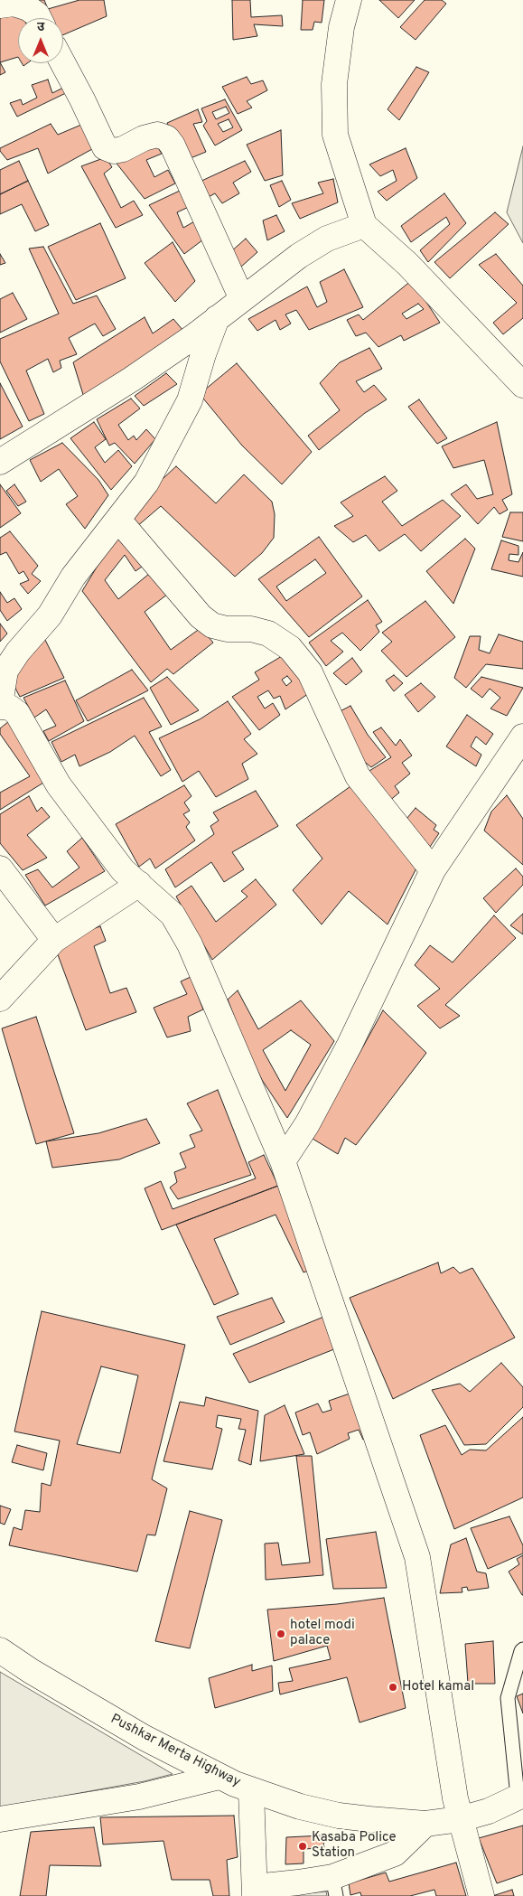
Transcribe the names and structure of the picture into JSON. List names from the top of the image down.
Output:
{
  "streets": {
    "main road": ["Pushkar Merta Highway"]
  },
  "places": ["hotel modi palace", "Hotel kamal", "Kasaba Police Station"],
  "north": "top"
}
